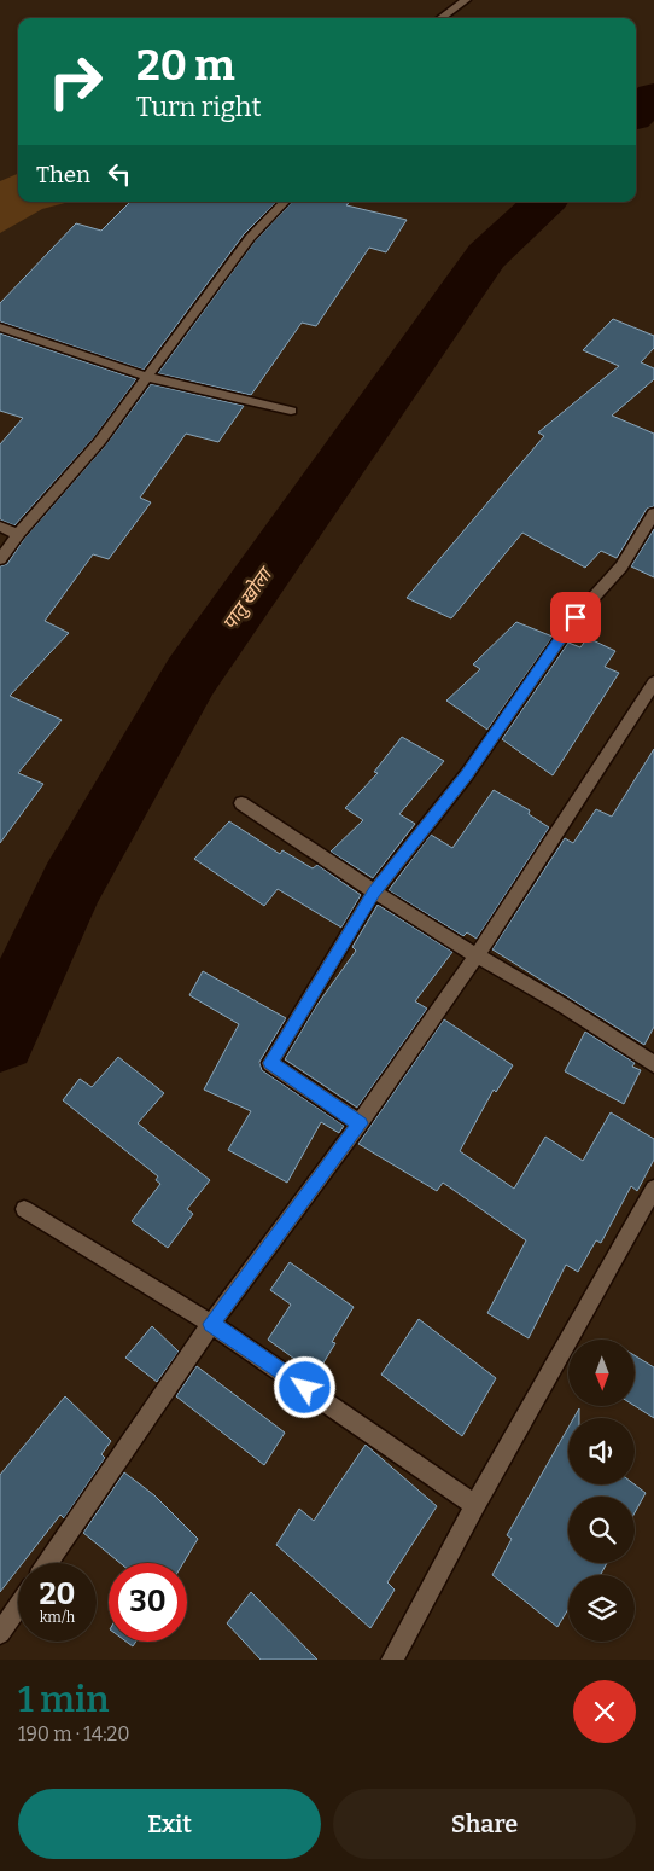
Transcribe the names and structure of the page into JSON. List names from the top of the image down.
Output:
{
  "water": ["पातु खोला"],
  "north": "bottom",
  "page": {
    "turn": ["20 m", "Turn right"],
    "then": "Then",
    "speed": "20 km/h",
    "limit": "30",
    "heading": ["1 min", "190 m · 14:20"],
    "buttons": ["Exit", "Share"]
  }
}
